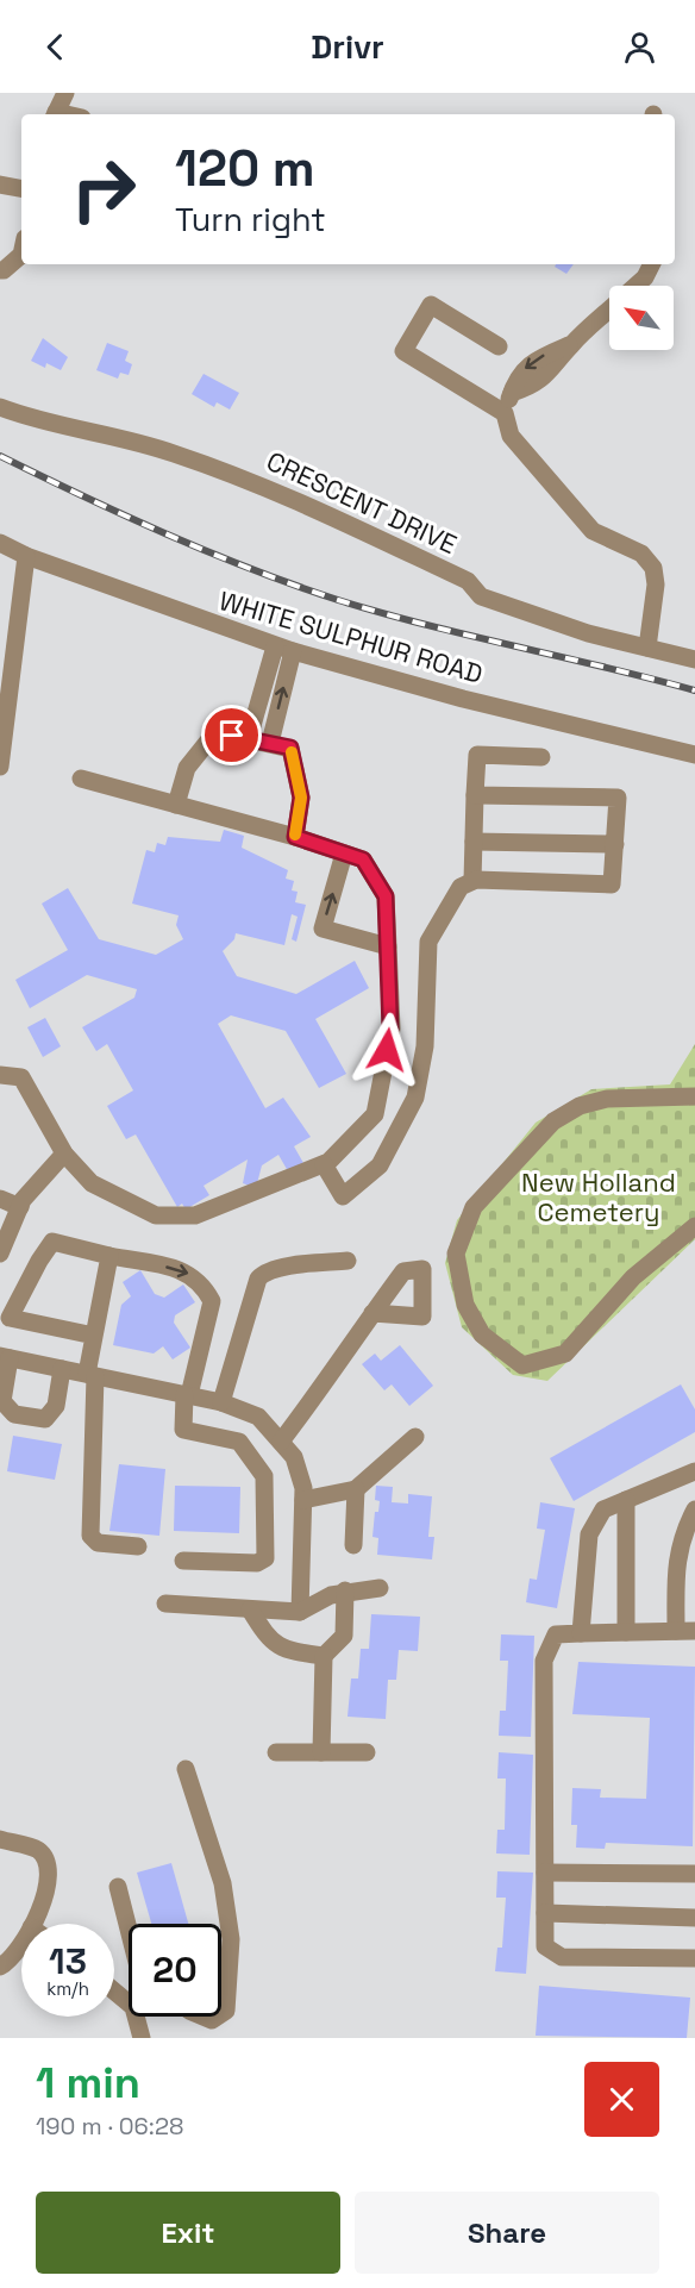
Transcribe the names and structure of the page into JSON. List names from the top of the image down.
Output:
{
  "streets": {
    "street": ["CRESCENT DRIVE", "WHITE SULPHUR ROAD"]
  },
  "parks": ["New Holland Cemetery"],
  "north": "top left",
  "page": {
    "header": "Drivr",
    "turn": ["120 m", "Turn right"],
    "speed": "13 km/h",
    "limit": "20",
    "heading": ["1 min", "190 m · 06:28"],
    "buttons": ["Exit", "Share"]
  }
}
